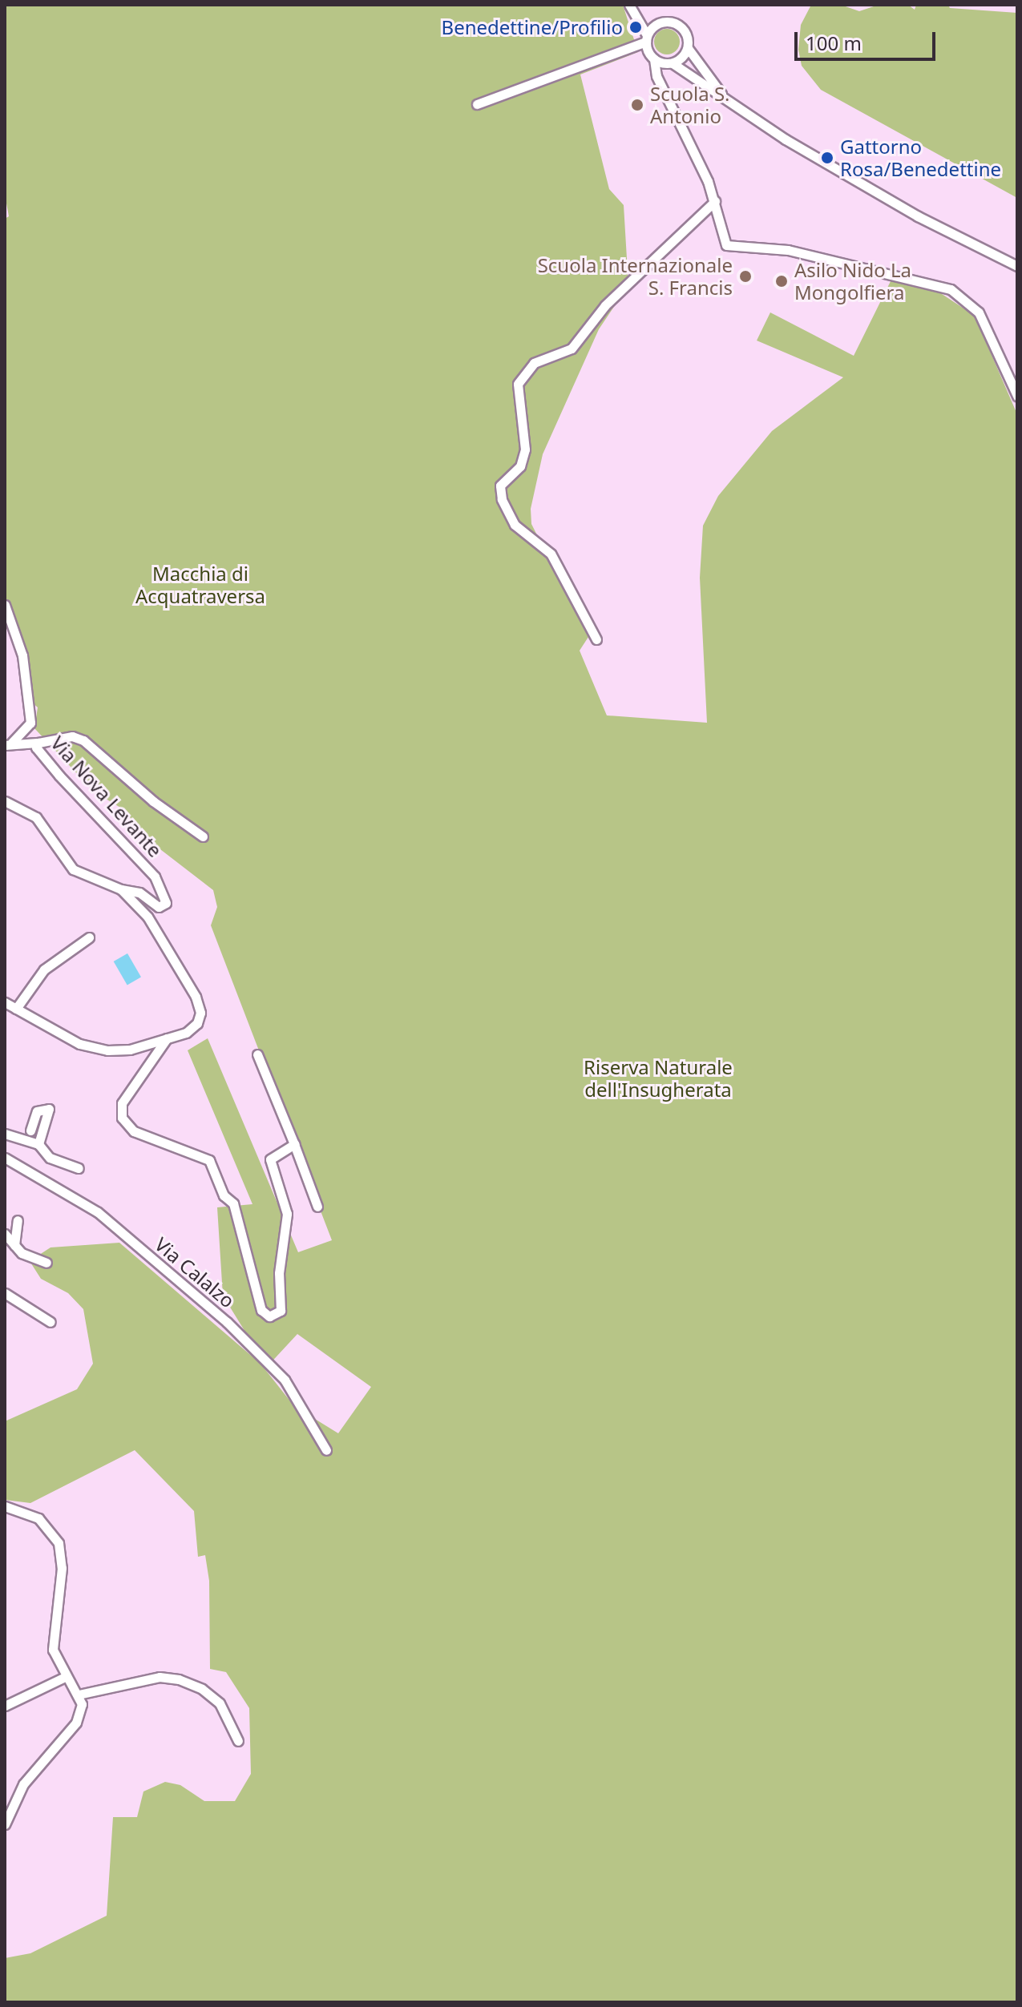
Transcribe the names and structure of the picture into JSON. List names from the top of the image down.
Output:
{
  "streets": {
    "street": ["Via Nova Levante", "Via Calalzo"]
  },
  "parks": ["Macchia di Acquatraversa", "Riserva Naturale dell'Insugherata"],
  "places": [
    "Benedettine/Profilio",
    "Scuola S. Antonio",
    "Gattorno Rosa/Benedettine",
    "Scuola Internazionale S. Francis",
    "Asilo Nido La Mongolfiera"
  ],
  "scale_bar": "100 m"
}
